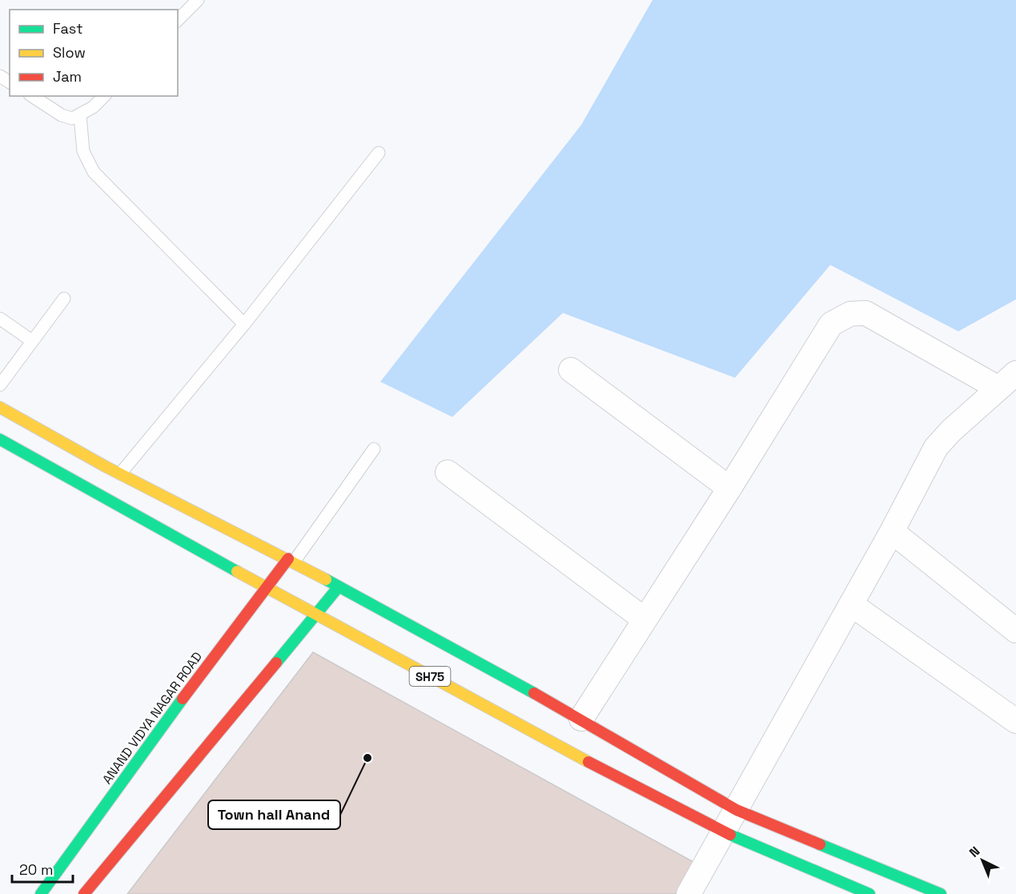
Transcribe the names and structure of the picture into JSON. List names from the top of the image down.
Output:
{
  "streets": {
    "main road": ["SH75", "ANAND VIDYA NAGAR ROAD"]
  },
  "crossings": [
    ["SH75", "ANAND VIDYA NAGAR ROAD"]
  ],
  "places": ["Town hall Anand"],
  "legend": ["Fast", "Slow", "Jam"],
  "scale_bar": "20 m",
  "north": "top left"
}
